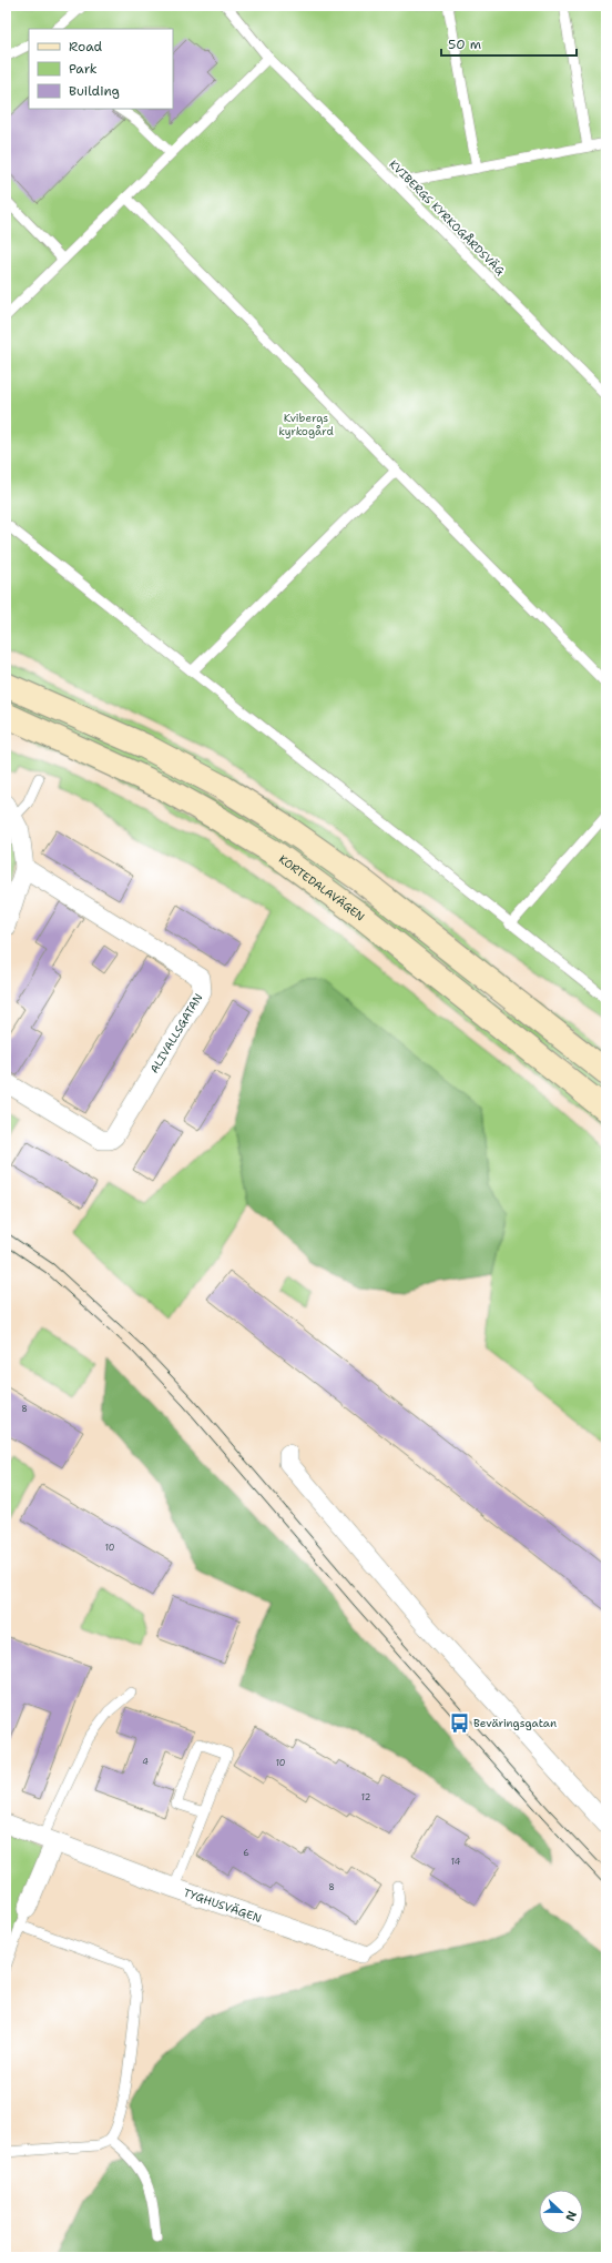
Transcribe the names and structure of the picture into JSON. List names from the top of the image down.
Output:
{
  "streets": {
    "main road": ["KORTEDALAVÄGEN"],
    "street": ["ALIVALLSGATAN", "TYGHUSVÄGEN"],
    "lane": ["KVIBERGS KYRKOGÅRDSVÄG"]
  },
  "parks": ["Kvibergs kyrkogård"],
  "places": {
    "bus stop": ["Beväringsgatan"]
  },
  "house_numbers": [
    "8",
    "10",
    "4",
    "10",
    "12",
    "6",
    "14",
    "8"
  ],
  "legend": ["Road", "Park", "Building"],
  "scale_bar": "50 m",
  "north": "right"
}
